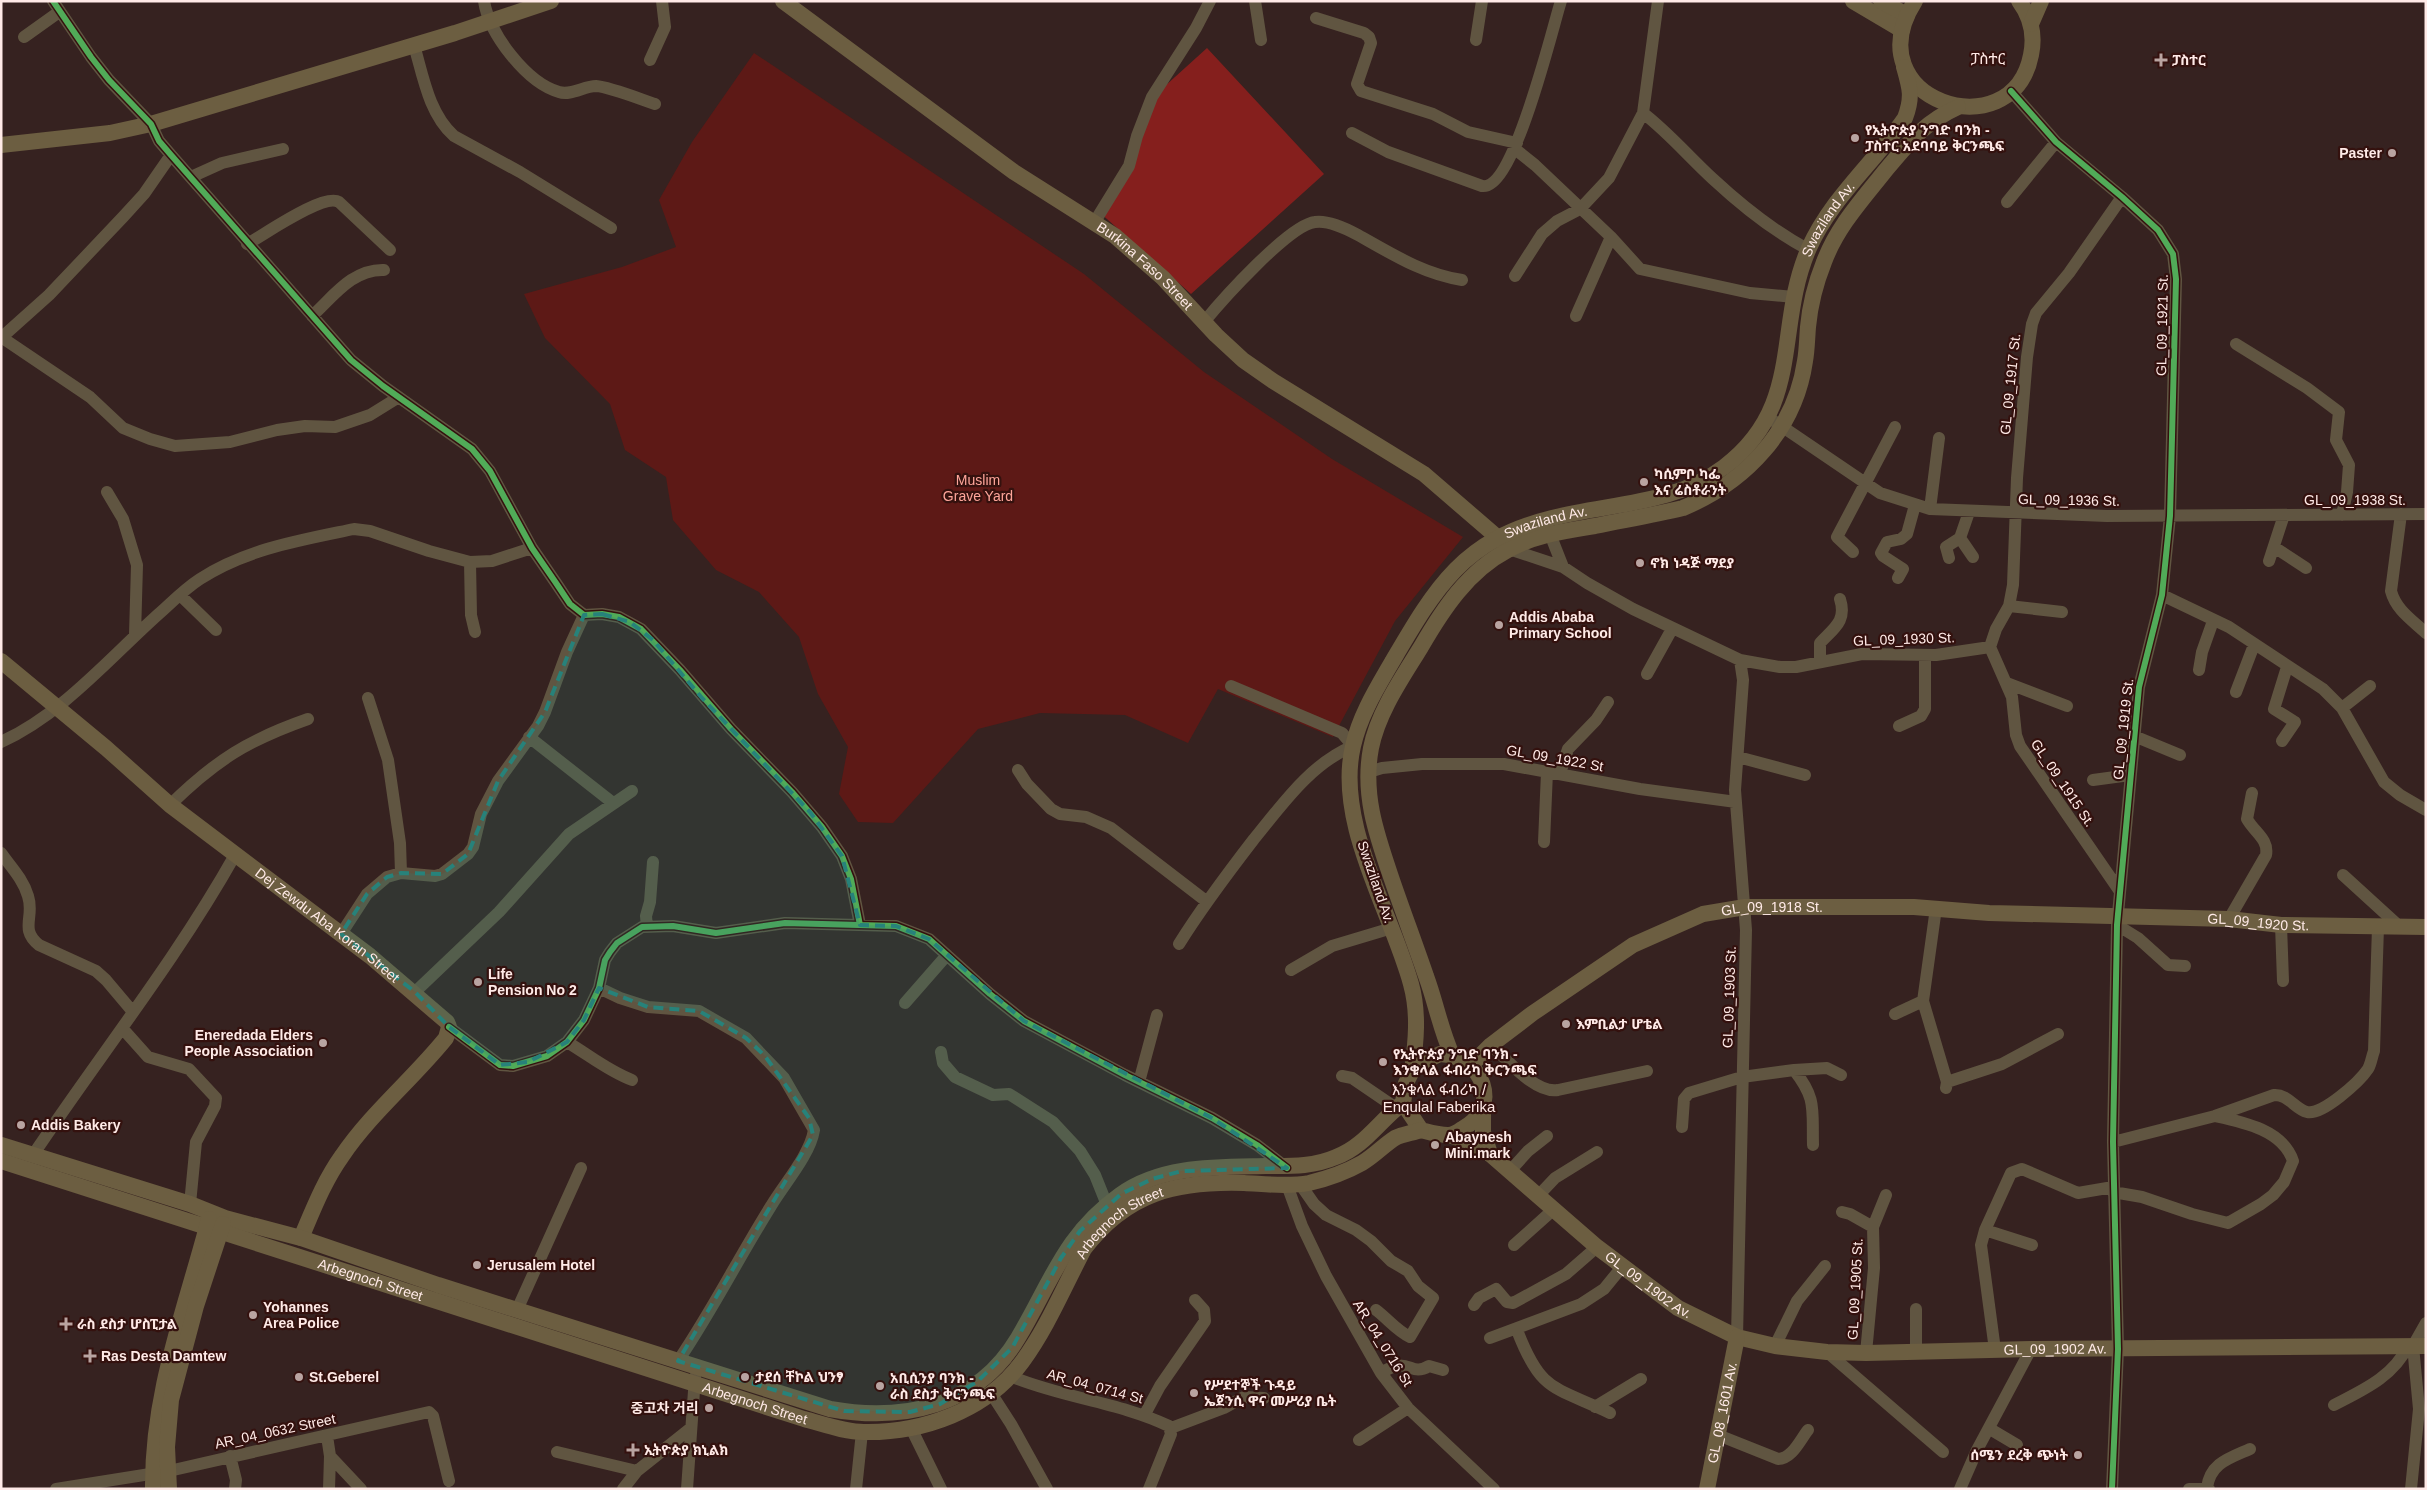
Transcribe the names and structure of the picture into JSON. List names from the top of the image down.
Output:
{
  "streets": {
    "main road": [
      "Swaziland Av.",
      "Burkina Faso Street",
      "GL_09_1918 St.",
      "GL_09_1920 St.",
      "Dej Zewdu Aba Koran Street",
      "Arbegnoch Street",
      "GL_09_1902 Av.",
      "GL_08_1601 Av."
    ],
    "street": [
      "GL_09_1921 St.",
      "GL_09_1917 St.",
      "GL_09_1936 St.",
      "GL_09_1938 St.",
      "GL_09_1930 St.",
      "GL_09_1919 St.",
      "GL_09_1922 St",
      "GL_09_1915 St.",
      "GL_09_1903 St.",
      "GL_09_1905 St.",
      "AR_04_0716 St",
      "AR_04_0714 St",
      "AR_04_0632 Street"
    ]
  },
  "crossings": [
    ["Swaziland Av.", "Burkina Faso Street"],
    ["Swaziland Av.", "GL_09_1936 St."],
    ["Swaziland Av.", "GL_09_1930 St."],
    ["Swaziland Av.", "GL_09_1922 St"],
    ["Swaziland Av.", "GL_09_1918 St."],
    ["Swaziland Av.", "Arbegnoch Street"],
    ["Swaziland Av.", "GL_09_1902 Av."],
    ["Burkina Faso Street", "GL_09_1930 St."],
    ["GL_09_1921 St.", "GL_09_1917 St."],
    ["GL_09_1921 St.", "GL_09_1936 St."],
    ["GL_09_1921 St.", "GL_09_1938 St."],
    ["GL_09_1921 St.", "GL_09_1919 St."],
    ["GL_09_1917 St.", "GL_09_1936 St."],
    ["GL_09_1936 St.", "GL_09_1938 St."],
    ["GL_09_1936 St.", "GL_09_1919 St."],
    ["GL_09_1938 St.", "GL_09_1919 St."],
    ["GL_09_1930 St.", "GL_09_1915 St."],
    ["GL_09_1930 St.", "GL_09_1903 St."],
    ["GL_09_1919 St.", "GL_09_1915 St."],
    ["GL_09_1919 St.", "GL_09_1918 St."],
    ["GL_09_1919 St.", "GL_09_1920 St."],
    ["GL_09_1919 St.", "GL_09_1902 Av."],
    ["GL_09_1922 St", "GL_09_1903 St."],
    ["GL_09_1918 St.", "GL_09_1920 St."],
    ["GL_09_1918 St.", "GL_09_1903 St."],
    ["GL_09_1918 St.", "Arbegnoch Street"],
    ["GL_09_1918 St.", "GL_09_1902 Av."],
    ["GL_09_1903 St.", "GL_09_1902 Av."],
    ["GL_09_1903 St.", "GL_08_1601 Av."],
    ["Arbegnoch Street", "GL_09_1902 Av."],
    ["Arbegnoch Street", "AR_04_0716 St"],
    ["Arbegnoch Street", "AR_04_0714 St"],
    ["GL_09_1902 Av.", "GL_09_1905 St."],
    ["GL_09_1902 Av.", "GL_08_1601 Av."]
  ],
  "districts": ["ፓስተር", "እንቁላል ፋብሪካ / Enqulal Faberika"],
  "parks": ["Muslim Grave Yard"],
  "places": {
    "health": [
      "ፓስተር",
      "ራስ ደስታ ሆስፒታል",
      "Ras Desta Damtew",
      "ኢትዮጵያ ክኒልክ"
    ],
    "other": [
      "የኢትዮጵያ ንግድ ባንክ - ፓስተር አደባባይ ቅርንጫፍ",
      "Paster",
      "ካሲምቦ ካፌ እና ሬስቶራንት",
      "ኖክ ነዳጅ ማደያ",
      "Addis Ababa Primary School",
      "Life Pension No 2",
      "እምቢልታ ሆቴል",
      "Eneredada Elders People Association",
      "የኢትዮጵያ ንግድ ባንክ - እንቁላል ፋብሪካ ቅርንጫፍ",
      "Addis Bakery",
      "Abaynesh Mini.mark",
      "Jerusalem Hotel",
      "Yohannes Area Police",
      "St.Geberel",
      "ታደሰ ቸኮል ህንፃ",
      "አቢሲንያ ባንክ - ራስ ደስታ ቅርንጫፍ",
      "የሥደተኞች ጉዳይ ኤጀንሲ ዋና መሥሪያ ቤት",
      "중고차 거리",
      "ሰሜን ደረቅ ጭነት"
    ]
  }
}
